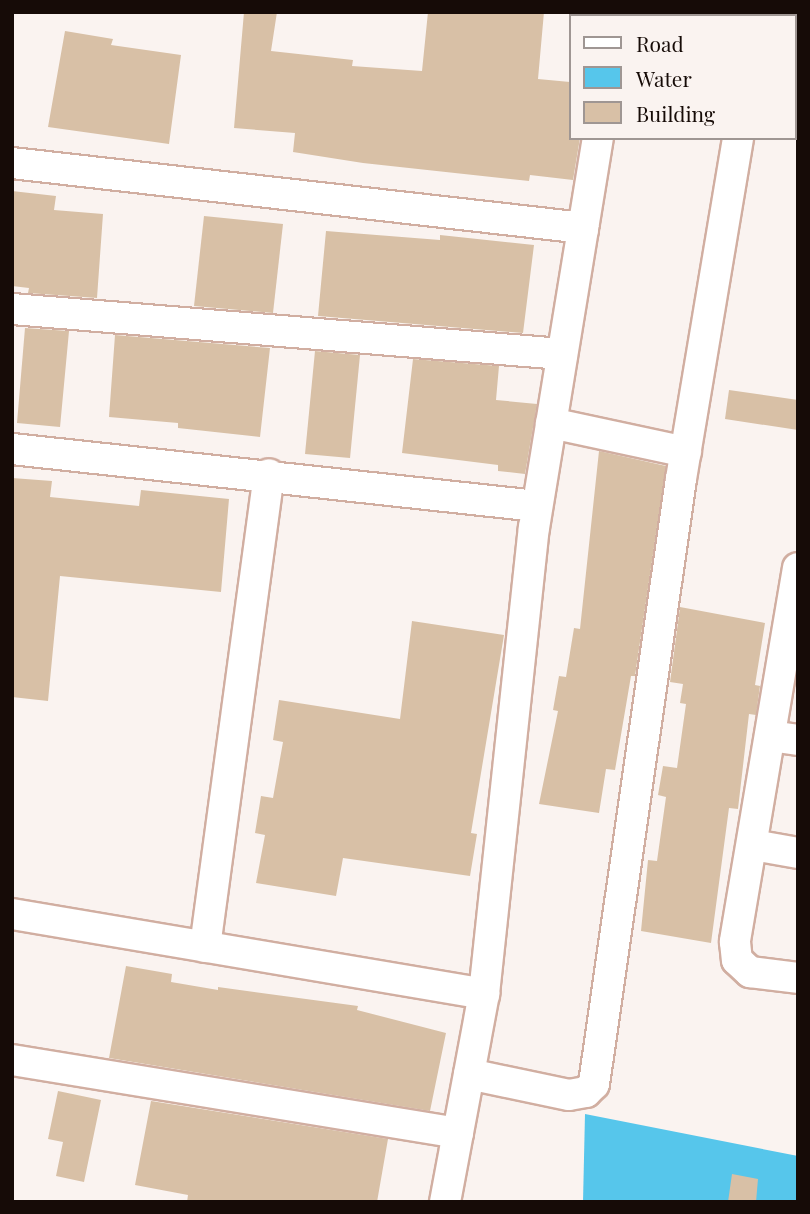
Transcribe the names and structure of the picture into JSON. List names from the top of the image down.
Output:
{
  "legend": ["Road", "Water", "Building"]
}
